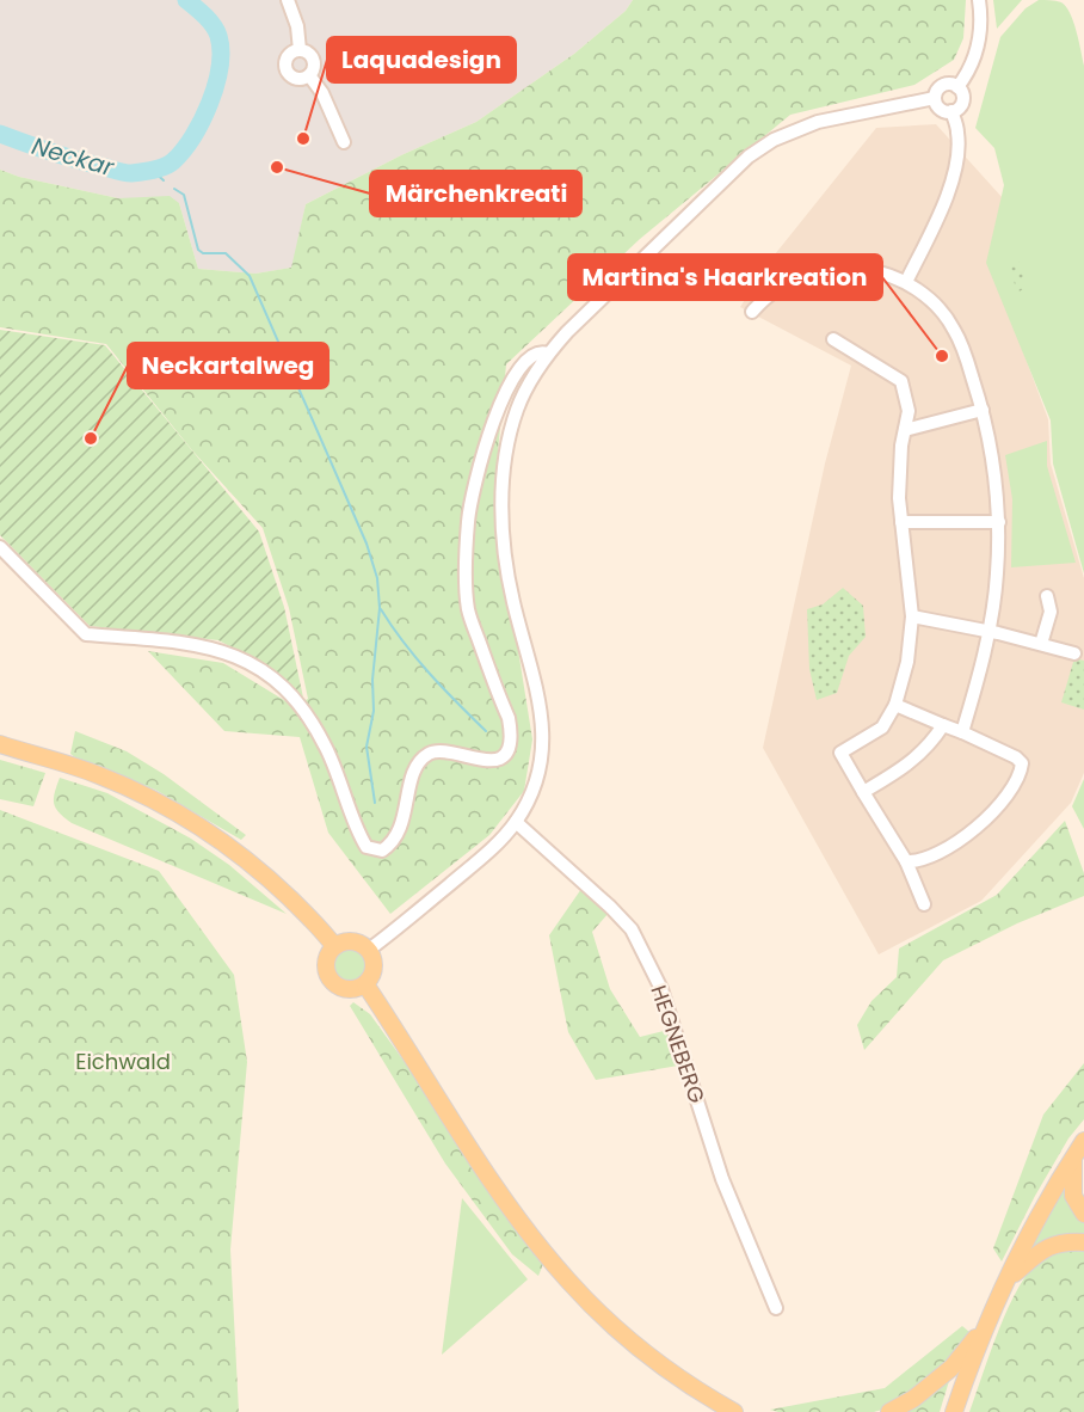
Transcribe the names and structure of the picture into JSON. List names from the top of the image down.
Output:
{
  "streets": {
    "street": ["HEGNEBERG"]
  },
  "water": ["Neckar"],
  "parks": ["Eichwald"],
  "places": [
    "Laquadesign",
    "Märchenkreati",
    "Martina's Haarkreation",
    "Neckartalweg"
  ]
}
